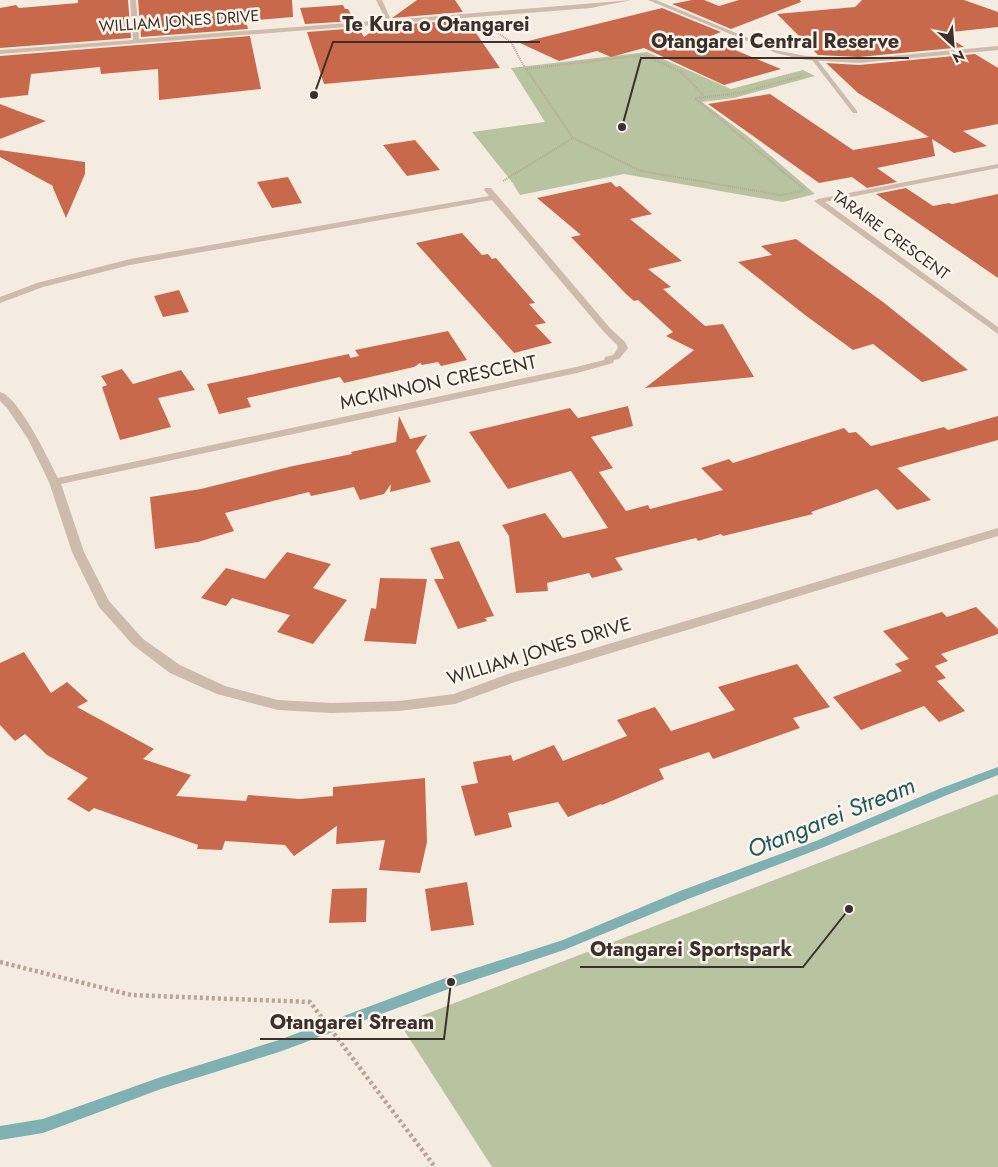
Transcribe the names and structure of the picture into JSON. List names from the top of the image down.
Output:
{
  "streets": {
    "street": ["WILLIAM JONES DRIVE", "TARAIRE CRESCENT", "MCKINNON CRESCENT"]
  },
  "crossings": [
    ["WILLIAM JONES DRIVE", "MCKINNON CRESCENT"]
  ],
  "water": ["Otangarei Stream"],
  "places": [
    "Te Kura o Otangarei",
    "Otangarei Central Reserve",
    "Otangarei Sportspark",
    "Otangarei Stream"
  ],
  "north": "bottom right"
}
